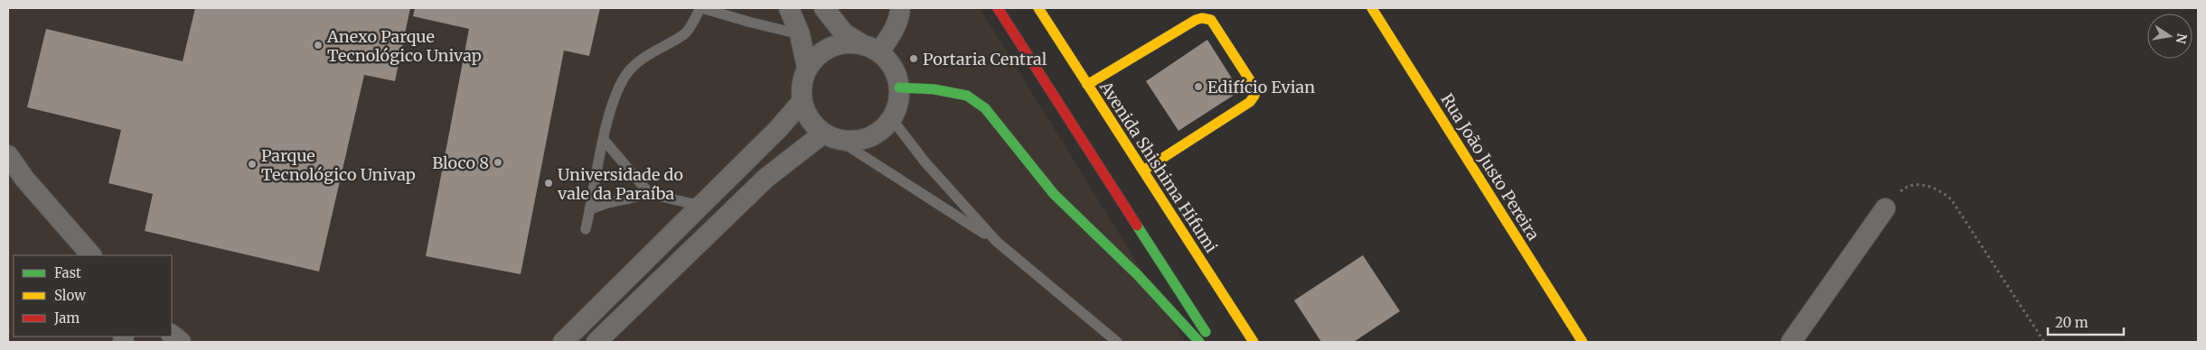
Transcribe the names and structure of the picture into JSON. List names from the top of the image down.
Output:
{
  "streets": {
    "street": ["Avenida Shishima Hifumi", "Rua João Justo Pereira"]
  },
  "places": [
    "Anexo Parque Tecnológico Univap",
    "Portaria Central",
    "Edifício Evian",
    "Bloco 8",
    "Parque Tecnológico Univap",
    "Universidade do vale da Paraíba"
  ],
  "legend": ["Fast", "Slow", "Jam"],
  "scale_bar": "20 m",
  "north": "right"
}
